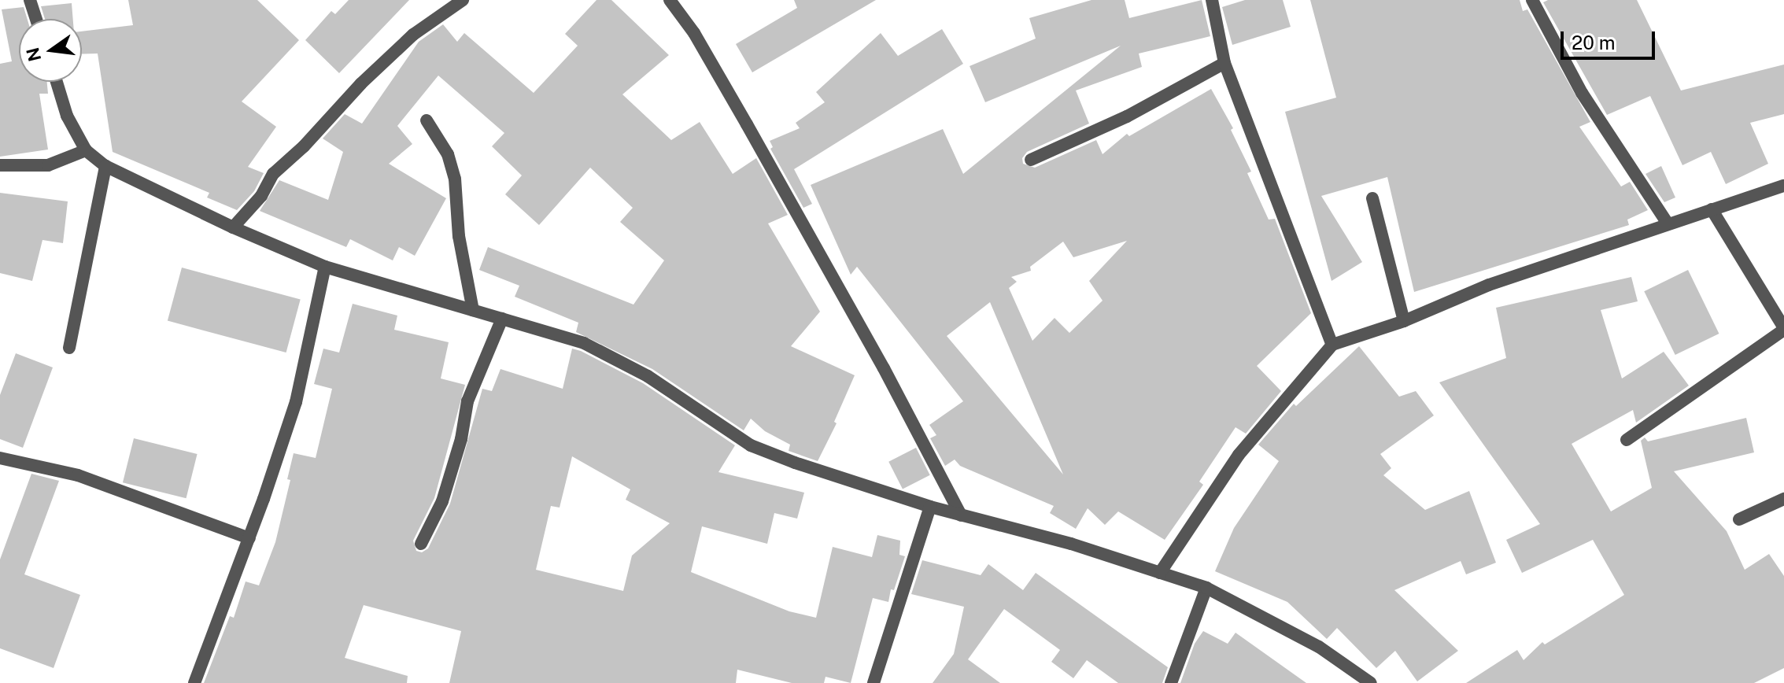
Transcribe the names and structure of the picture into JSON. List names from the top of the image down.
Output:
{
  "scale_bar": "20 m",
  "north": "left"
}
